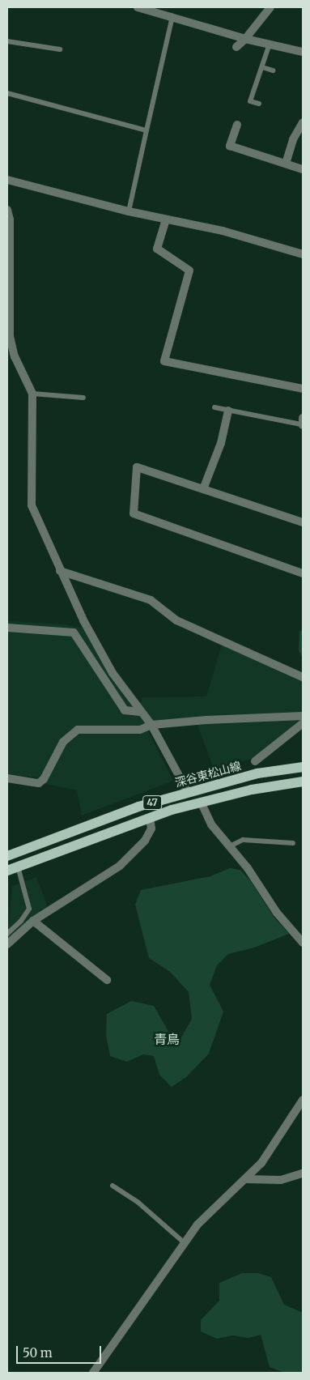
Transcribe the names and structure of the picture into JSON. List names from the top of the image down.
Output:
{
  "streets": {
    "main road": ["深谷東松山線", "47"]
  },
  "districts": ["青鳥"],
  "scale_bar": "50 m"
}
